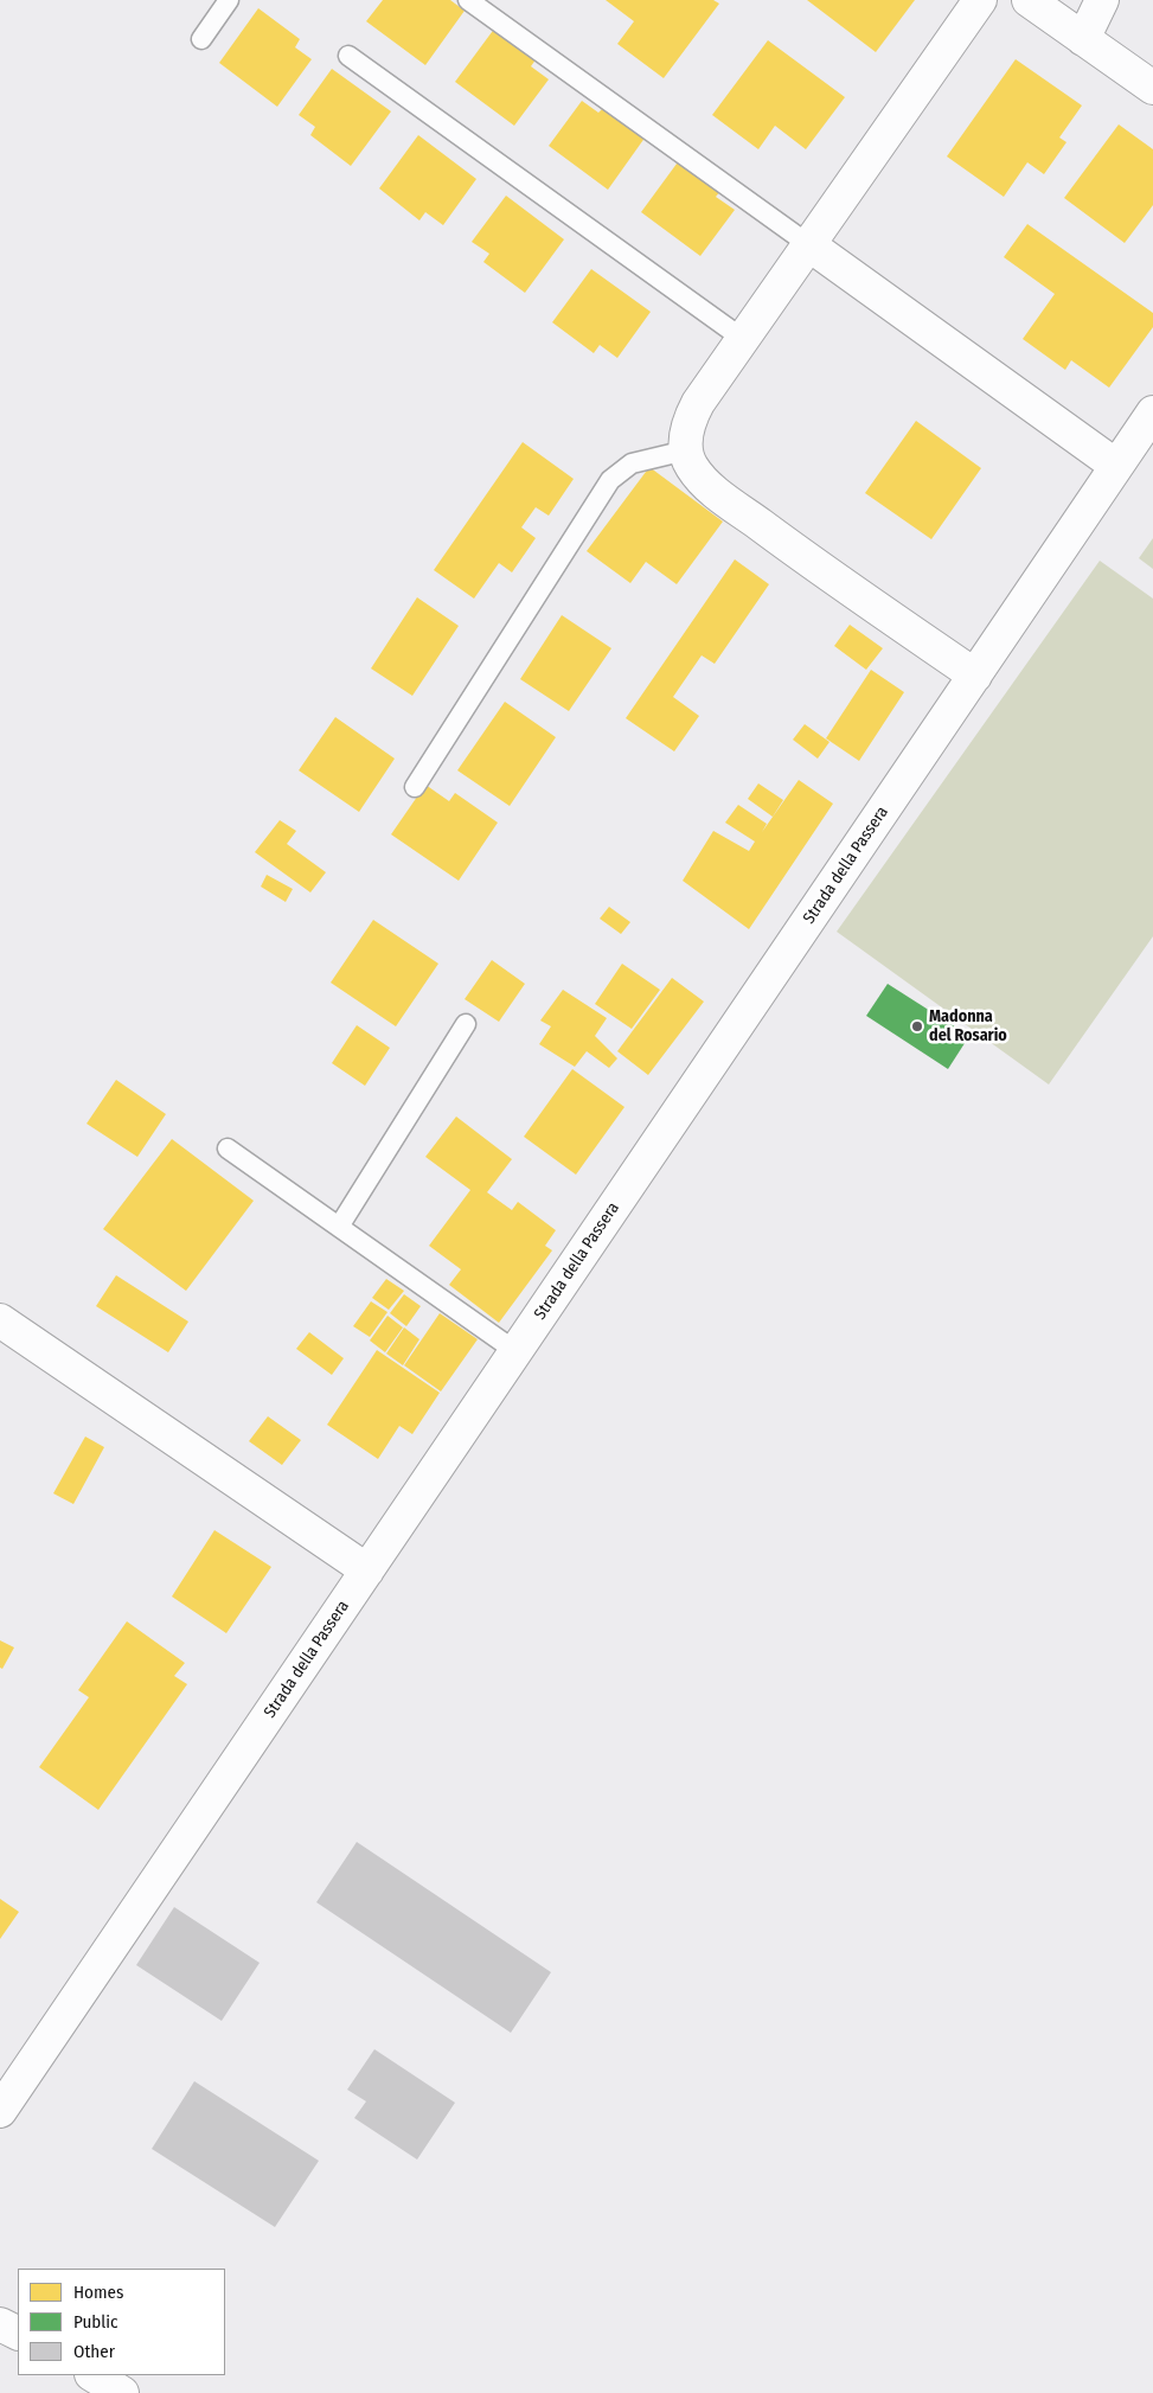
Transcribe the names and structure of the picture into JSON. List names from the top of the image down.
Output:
{
  "streets": {
    "street": ["Strada della Passera"]
  },
  "places": ["Madonna del Rosario"],
  "legend": ["Homes", "Public", "Other"]
}
